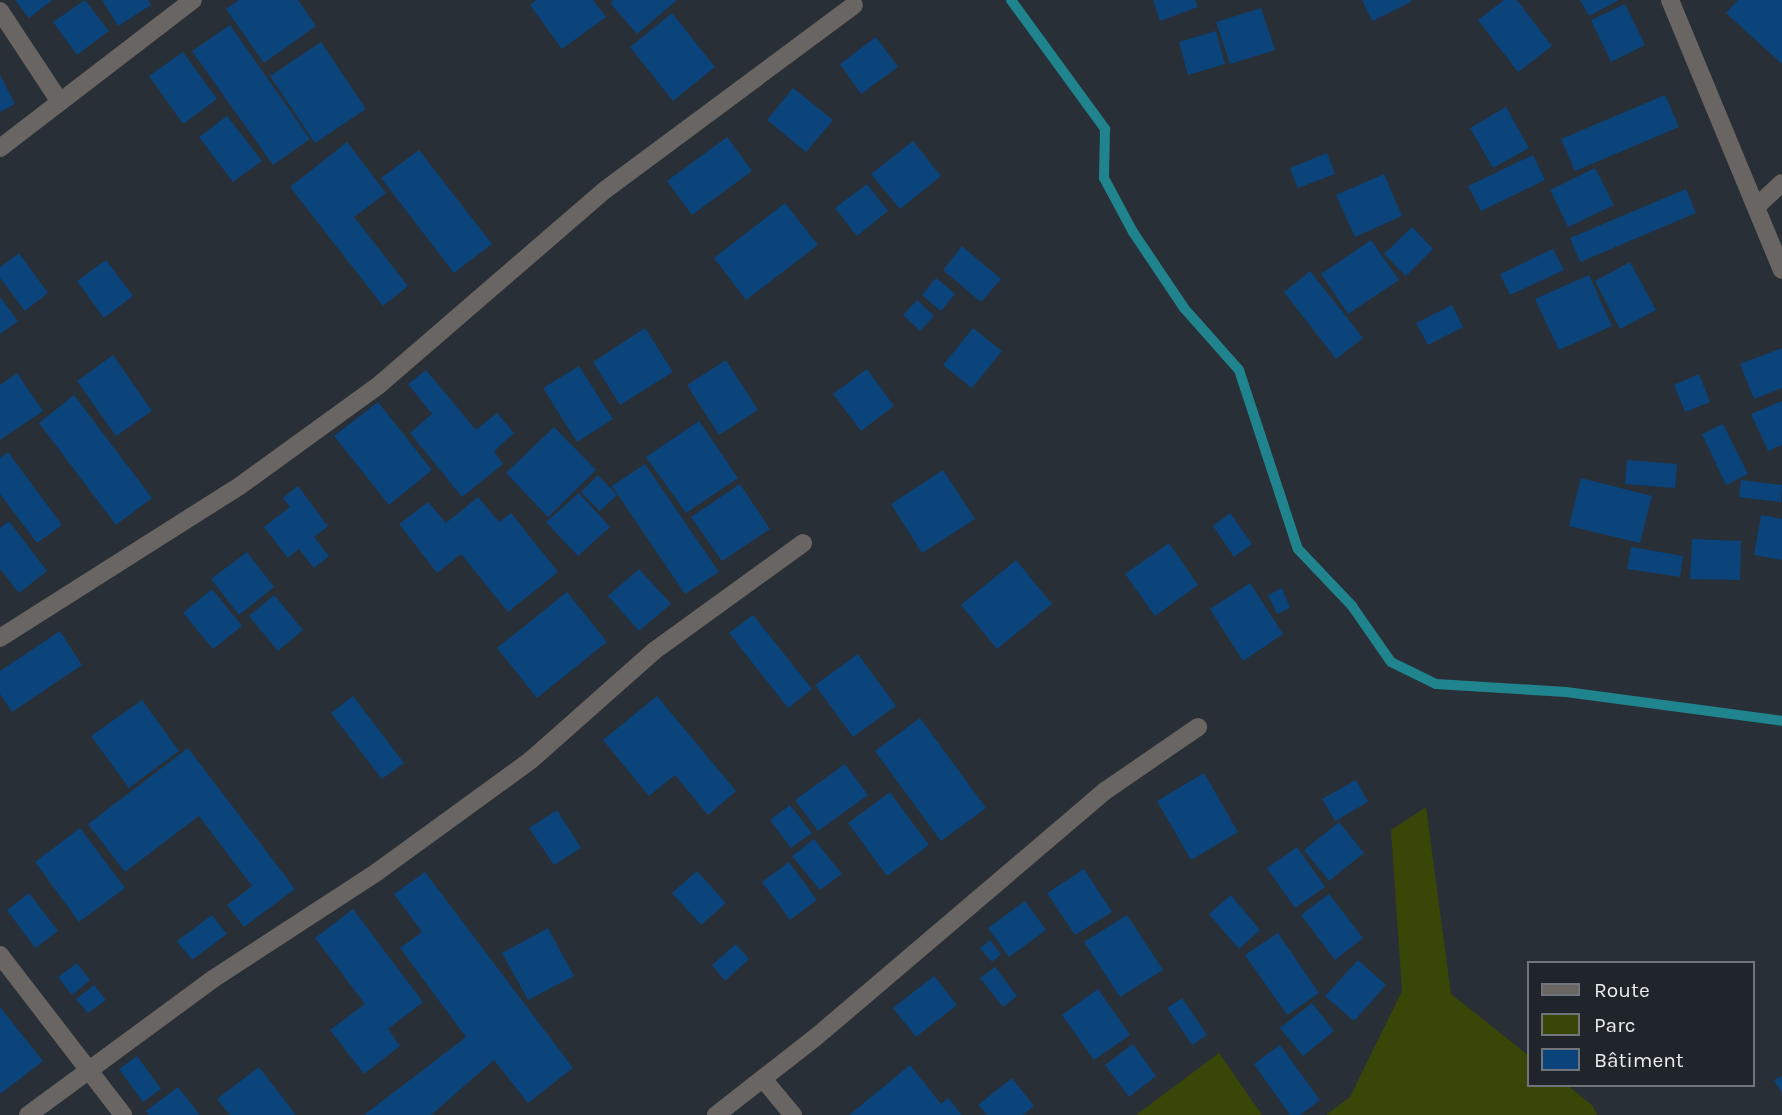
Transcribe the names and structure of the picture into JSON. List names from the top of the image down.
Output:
{
  "legend": ["Route", "Parc", "Bâtiment"]
}
